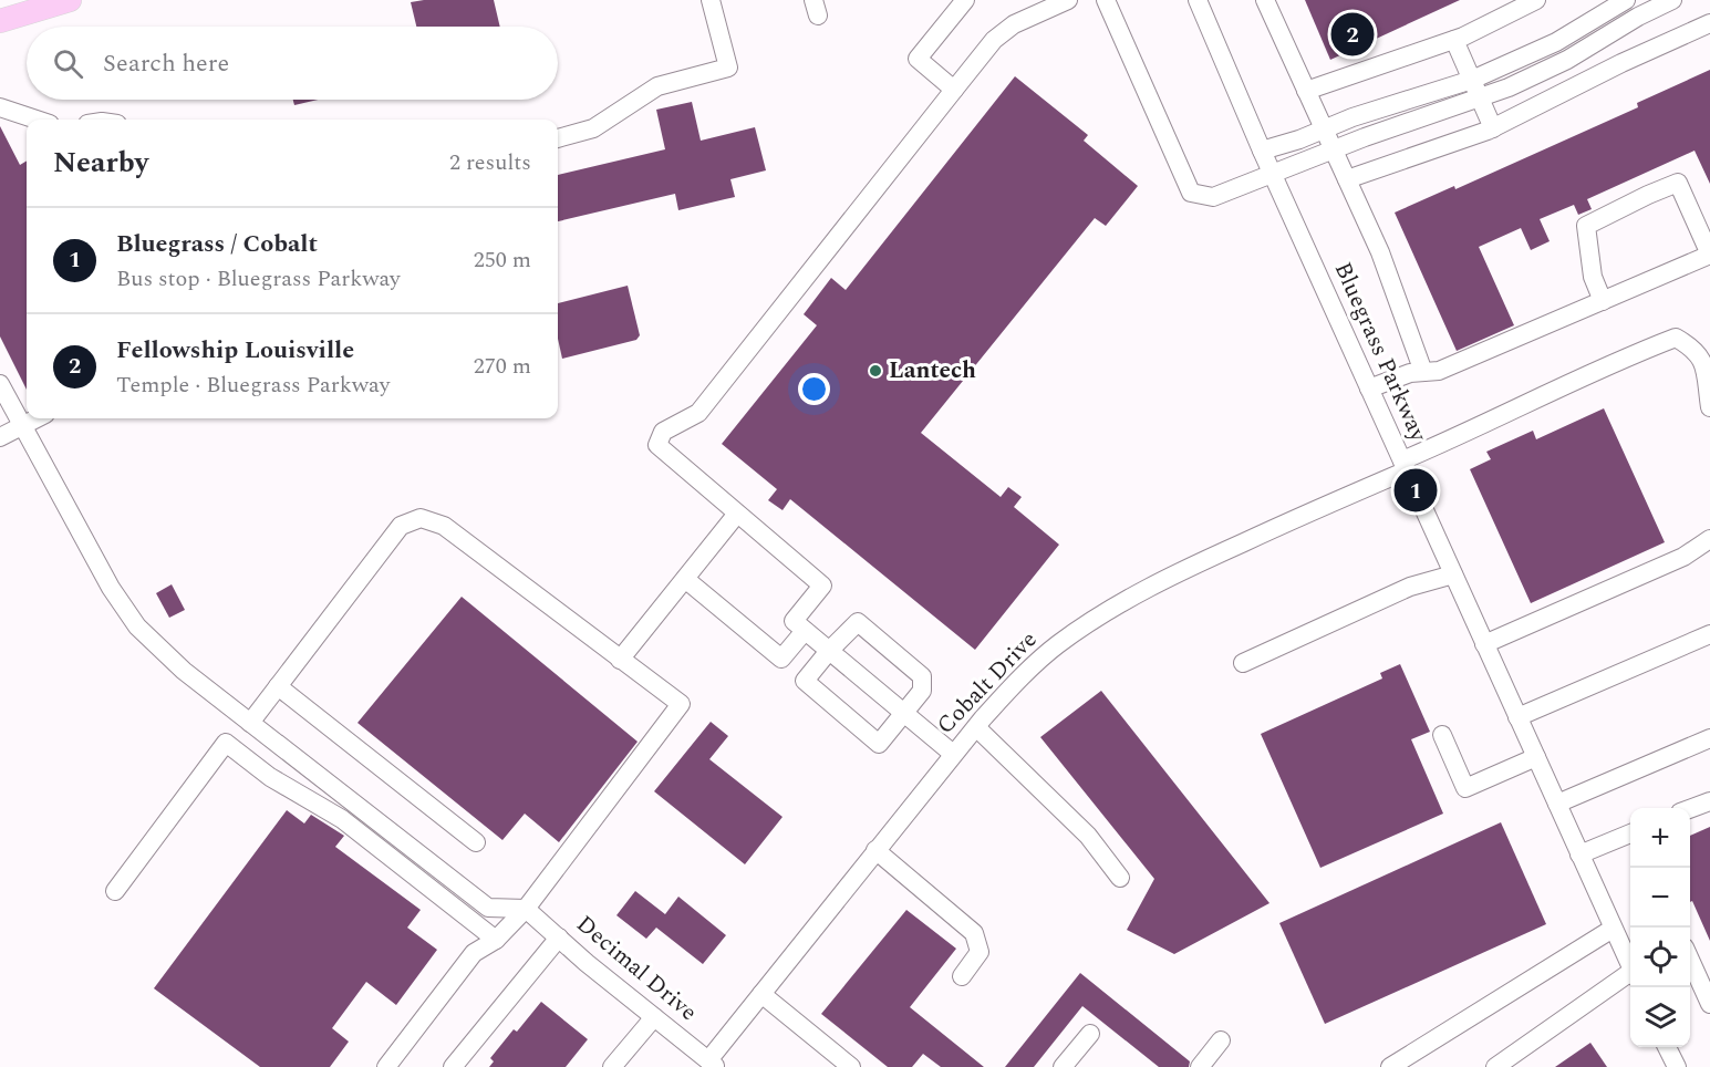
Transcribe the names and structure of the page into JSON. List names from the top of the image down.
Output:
{
  "streets": {
    "street": ["Bluegrass Parkway", "Cobalt Drive", "Decimal Drive"]
  },
  "crossings": [
    ["Bluegrass Parkway", "Cobalt Drive"],
    ["Cobalt Drive", "Decimal Drive"]
  ],
  "places": ["Lantech"],
  "page": {
    "pins": ["2", "1"],
    "search": "Search here",
    "heading": ["Nearby", "2 results"],
    "list": [
      {
        "mark": "1",
        "name": "Bluegrass / Cobalt",
        "note": "Bus stop · Bluegrass Parkway",
        "value": "250 m"
      },
      {
        "mark": "2",
        "name": "Fellowship Louisville",
        "note": "Temple · Bluegrass Parkway",
        "value": "270 m"
      }
    ],
    "map_buttons": ["+", "−"]
  }
}
